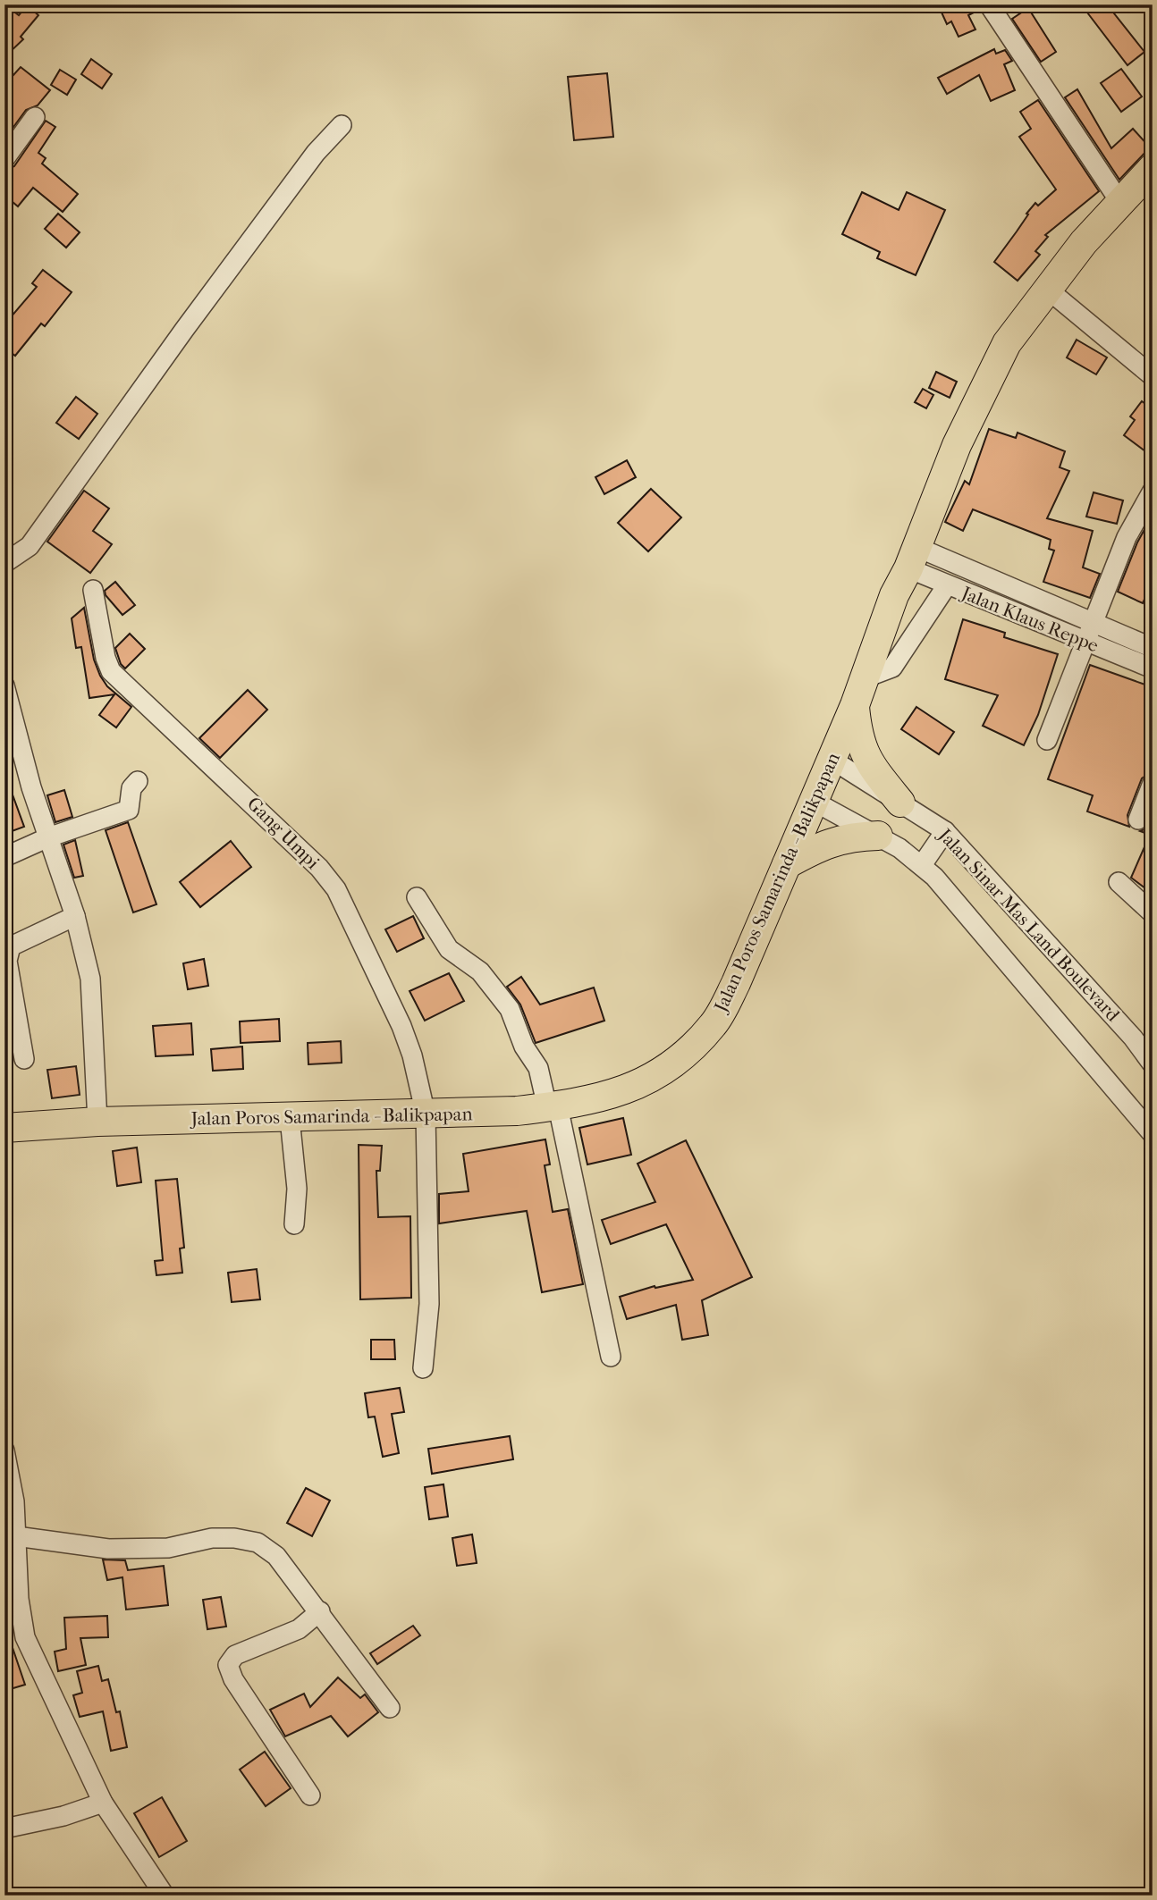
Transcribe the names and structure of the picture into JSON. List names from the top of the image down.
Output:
{
  "streets": {
    "highway": ["Jalan Poros Samarinda - Balikpapan"],
    "street": ["Jalan Klaus Reppe", "Gang Umpi", "Jalan Sinar Mas Land Boulevard"]
  },
  "crossings": [
    ["Jalan Klaus Reppe", "Jalan Poros Samarinda - Balikpapan"],
    ["Gang Umpi", "Jalan Poros Samarinda - Balikpapan"],
    ["Jalan Poros Samarinda - Balikpapan", "Jalan Sinar Mas Land Boulevard"]
  ]
}
